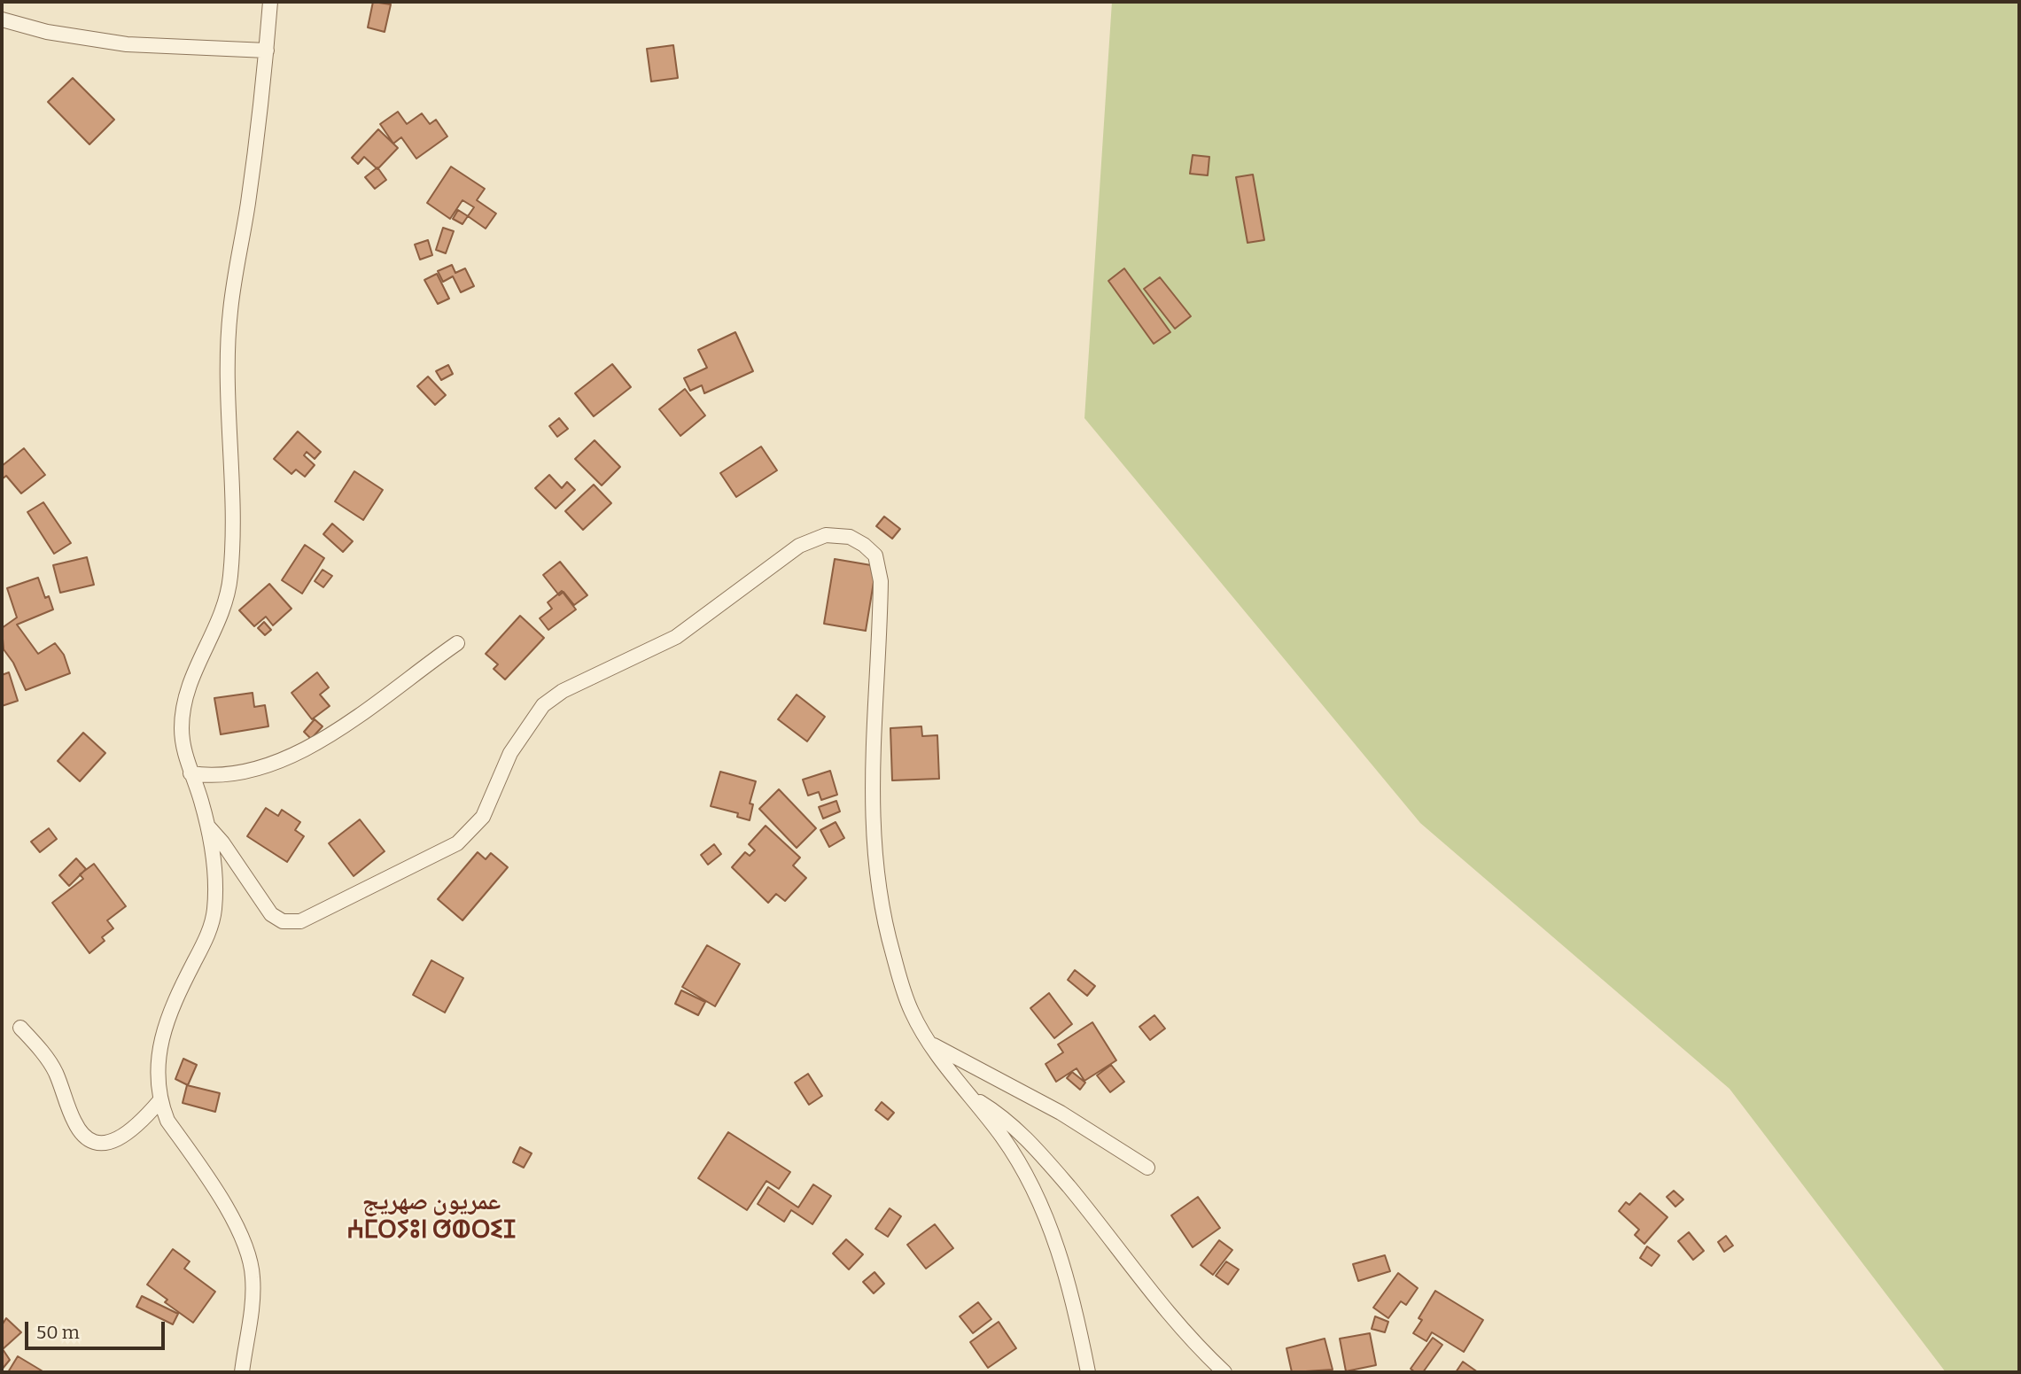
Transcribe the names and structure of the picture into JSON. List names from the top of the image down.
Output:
{
  "districts": ["عمريون صهريج ⵄⵎⵔⵢⵓⵏ ⵚⵀⵔⵉⵊ"],
  "scale_bar": "50 m"
}
